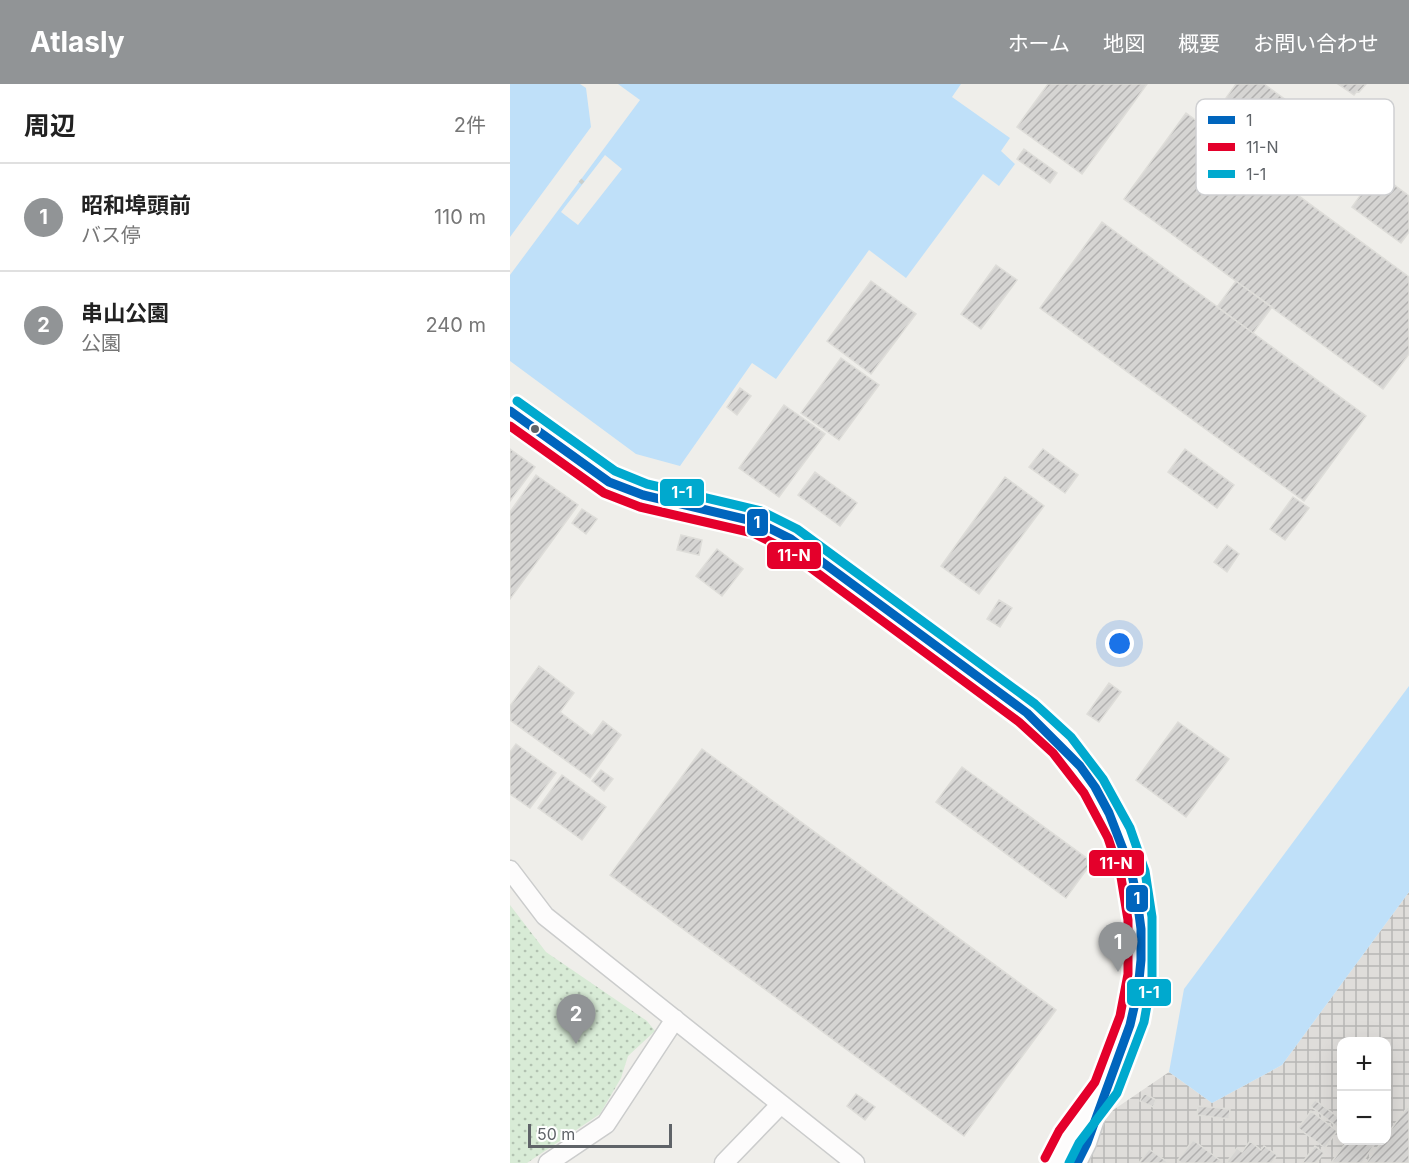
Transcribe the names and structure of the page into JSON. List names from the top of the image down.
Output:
{
  "lines": ["transit line 1-1", "transit line 1", "transit line 11-N"],
  "legend": ["1", "11-N", "1-1"],
  "scale_bar": "50 m",
  "page": {
    "header": "Atlasly",
    "nav": [
      "ホーム",
      "地図",
      "概要",
      "お問い合わせ"
    ],
    "heading": ["周辺", "2件"],
    "list": [
      {
        "mark": "1",
        "name": "昭和埠頭前",
        "note": "バス停",
        "value": "110 m"
      },
      {
        "mark": "2",
        "name": "串山公園",
        "note": "公園",
        "value": "240 m"
      }
    ],
    "pins": ["1", "2"],
    "map_buttons": ["+", "−"],
    "scale": "50 m"
  }
}
